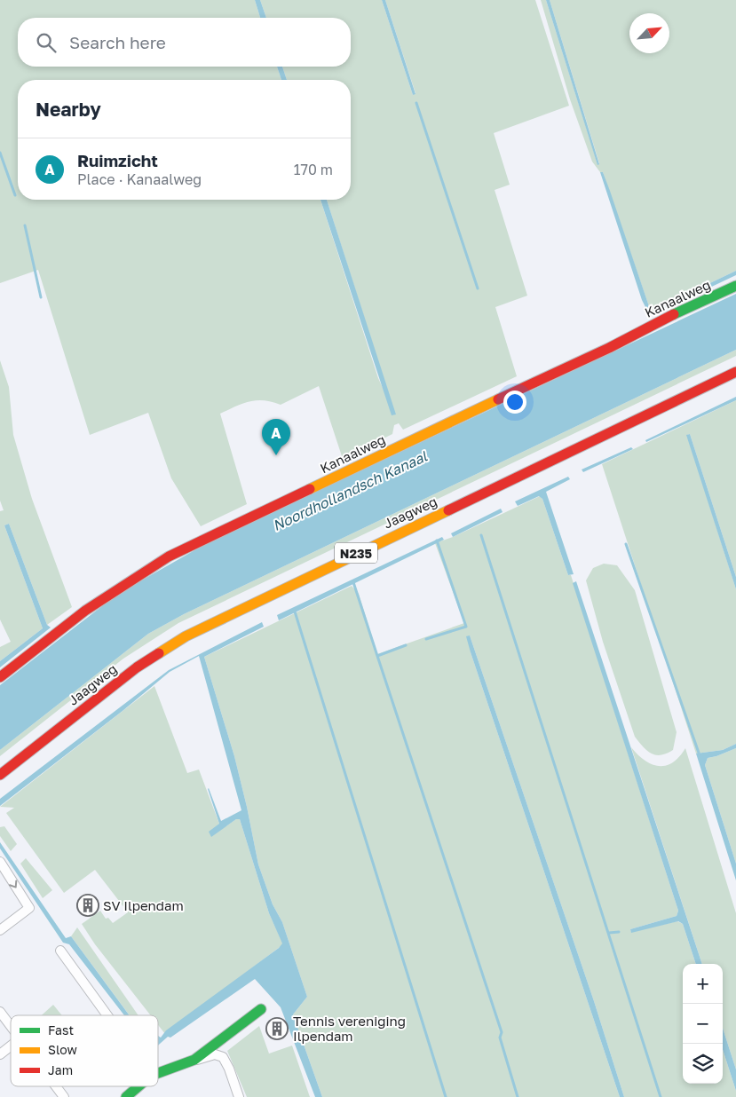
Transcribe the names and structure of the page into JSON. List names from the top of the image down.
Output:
{
  "streets": {
    "street": ["Kanaalweg", "Jaagweg", "N235"]
  },
  "water": ["Noordhollandsch Kanaal"],
  "places": {
    "building": ["SV Ilpendam", "Tennis vereniging Ilpendam"]
  },
  "legend": ["Fast", "Slow", "Jam"],
  "north": "top right",
  "page": {
    "search": "Search here",
    "heading": "Nearby",
    "list": [
      {
        "mark": "A",
        "name": "Ruimzicht",
        "note": "Place · Kanaalweg",
        "value": "170 m"
      }
    ],
    "pins": "A",
    "map_buttons": ["+", "−"]
  }
}
